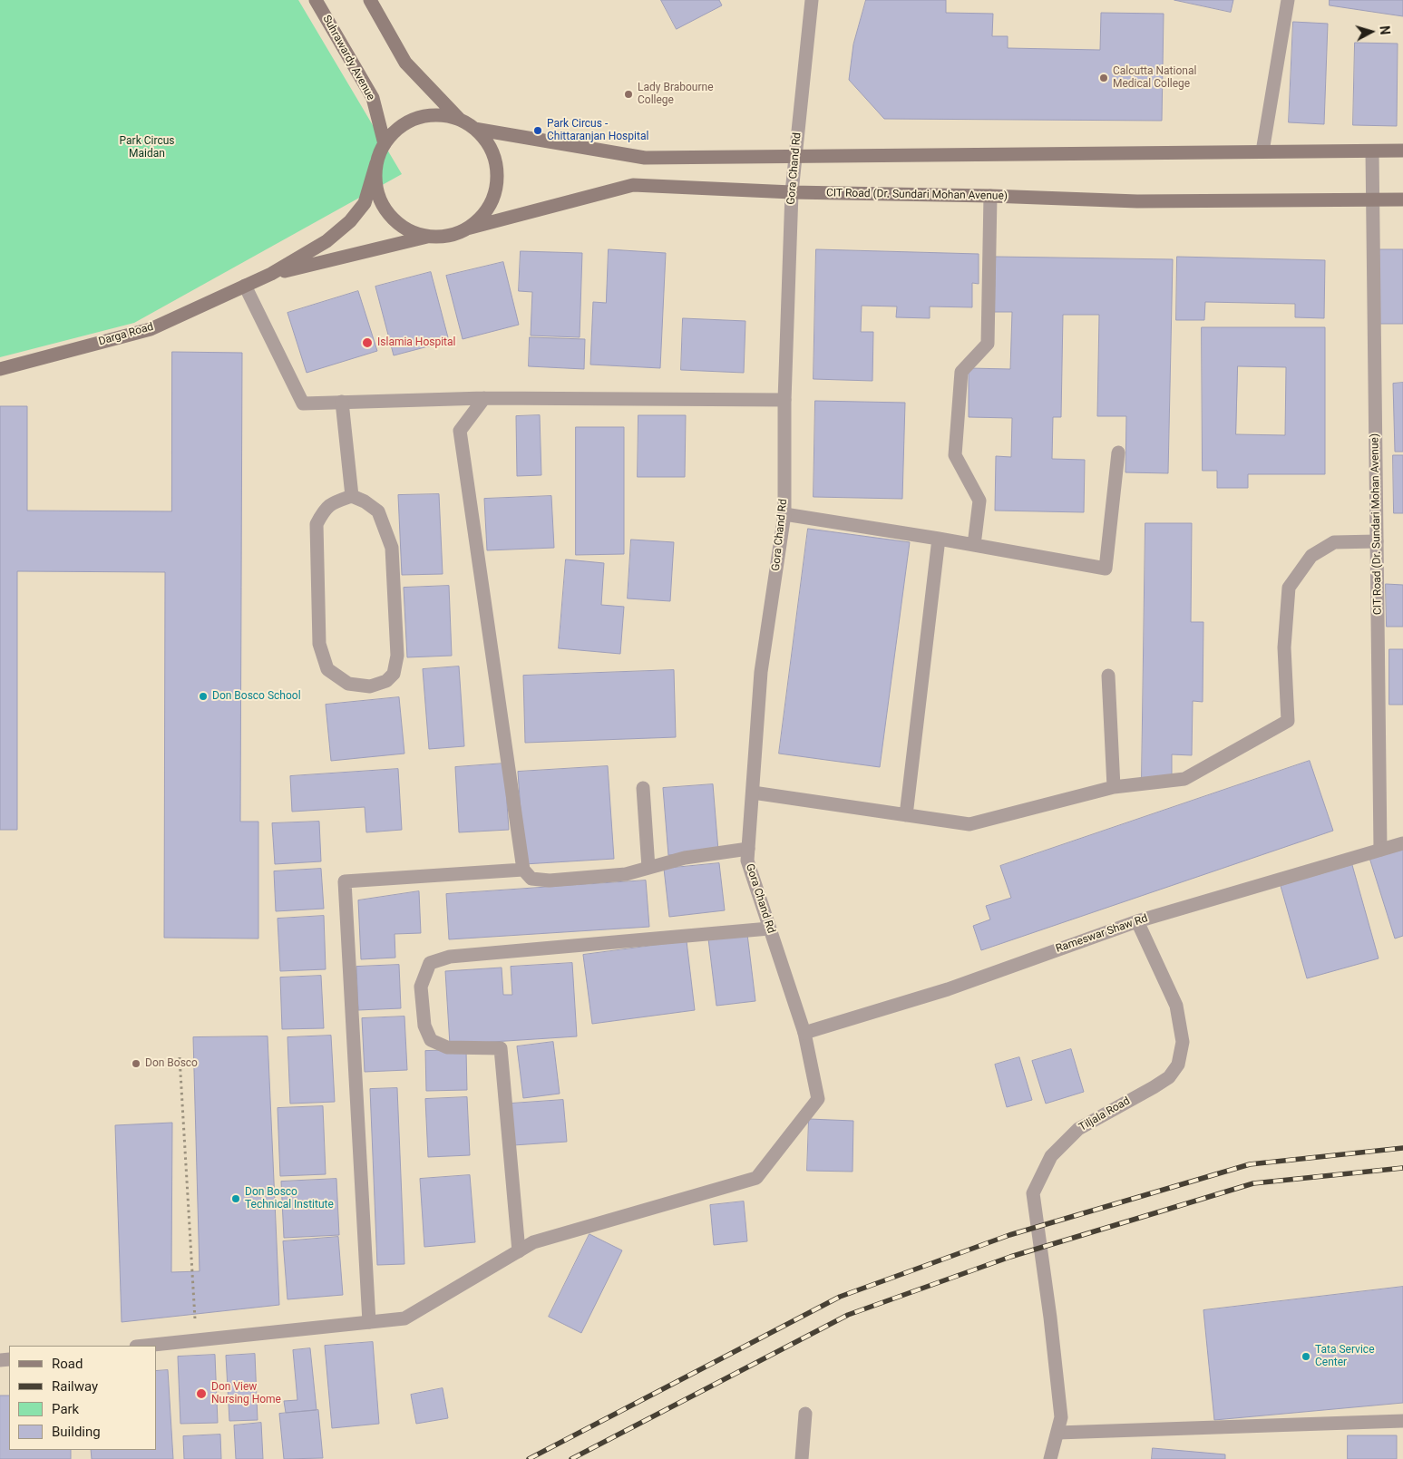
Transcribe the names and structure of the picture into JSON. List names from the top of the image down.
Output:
{
  "streets": {
    "main road": ["Suhrawardy Avenue", "CIT Road (Dr. Sundari Mohan Avenue)", "Darga Road"],
    "street": ["Gora Chand Rd", "Rameswar Shaw Rd", "Tiljala Road"]
  },
  "crossings": [
    ["Suhrawardy Avenue", "CIT Road (Dr. Sundari Mohan Avenue)"],
    ["Suhrawardy Avenue", "Darga Road"],
    ["Gora Chand Rd", "CIT Road (Dr. Sundari Mohan Avenue)"],
    ["Gora Chand Rd", "Rameswar Shaw Rd"],
    ["CIT Road (Dr. Sundari Mohan Avenue)", "Darga Road"],
    ["CIT Road (Dr. Sundari Mohan Avenue)", "Rameswar Shaw Rd"],
    ["Rameswar Shaw Rd", "Tiljala Road"]
  ],
  "parks": ["Park Circus Maidan"],
  "places": [
    "Calcutta National Medical College",
    "Lady Brabourne College",
    "Park Circus - Chittaranjan Hospital",
    "Islamia Hospital",
    "Don Bosco School",
    "Don Bosco",
    "Don Bosco Technical Institute",
    "Tata Service Center",
    "Don View Nursing Home"
  ],
  "legend": [
    "Road",
    "Railway",
    "Park",
    "Building"
  ],
  "north": "right"
}
